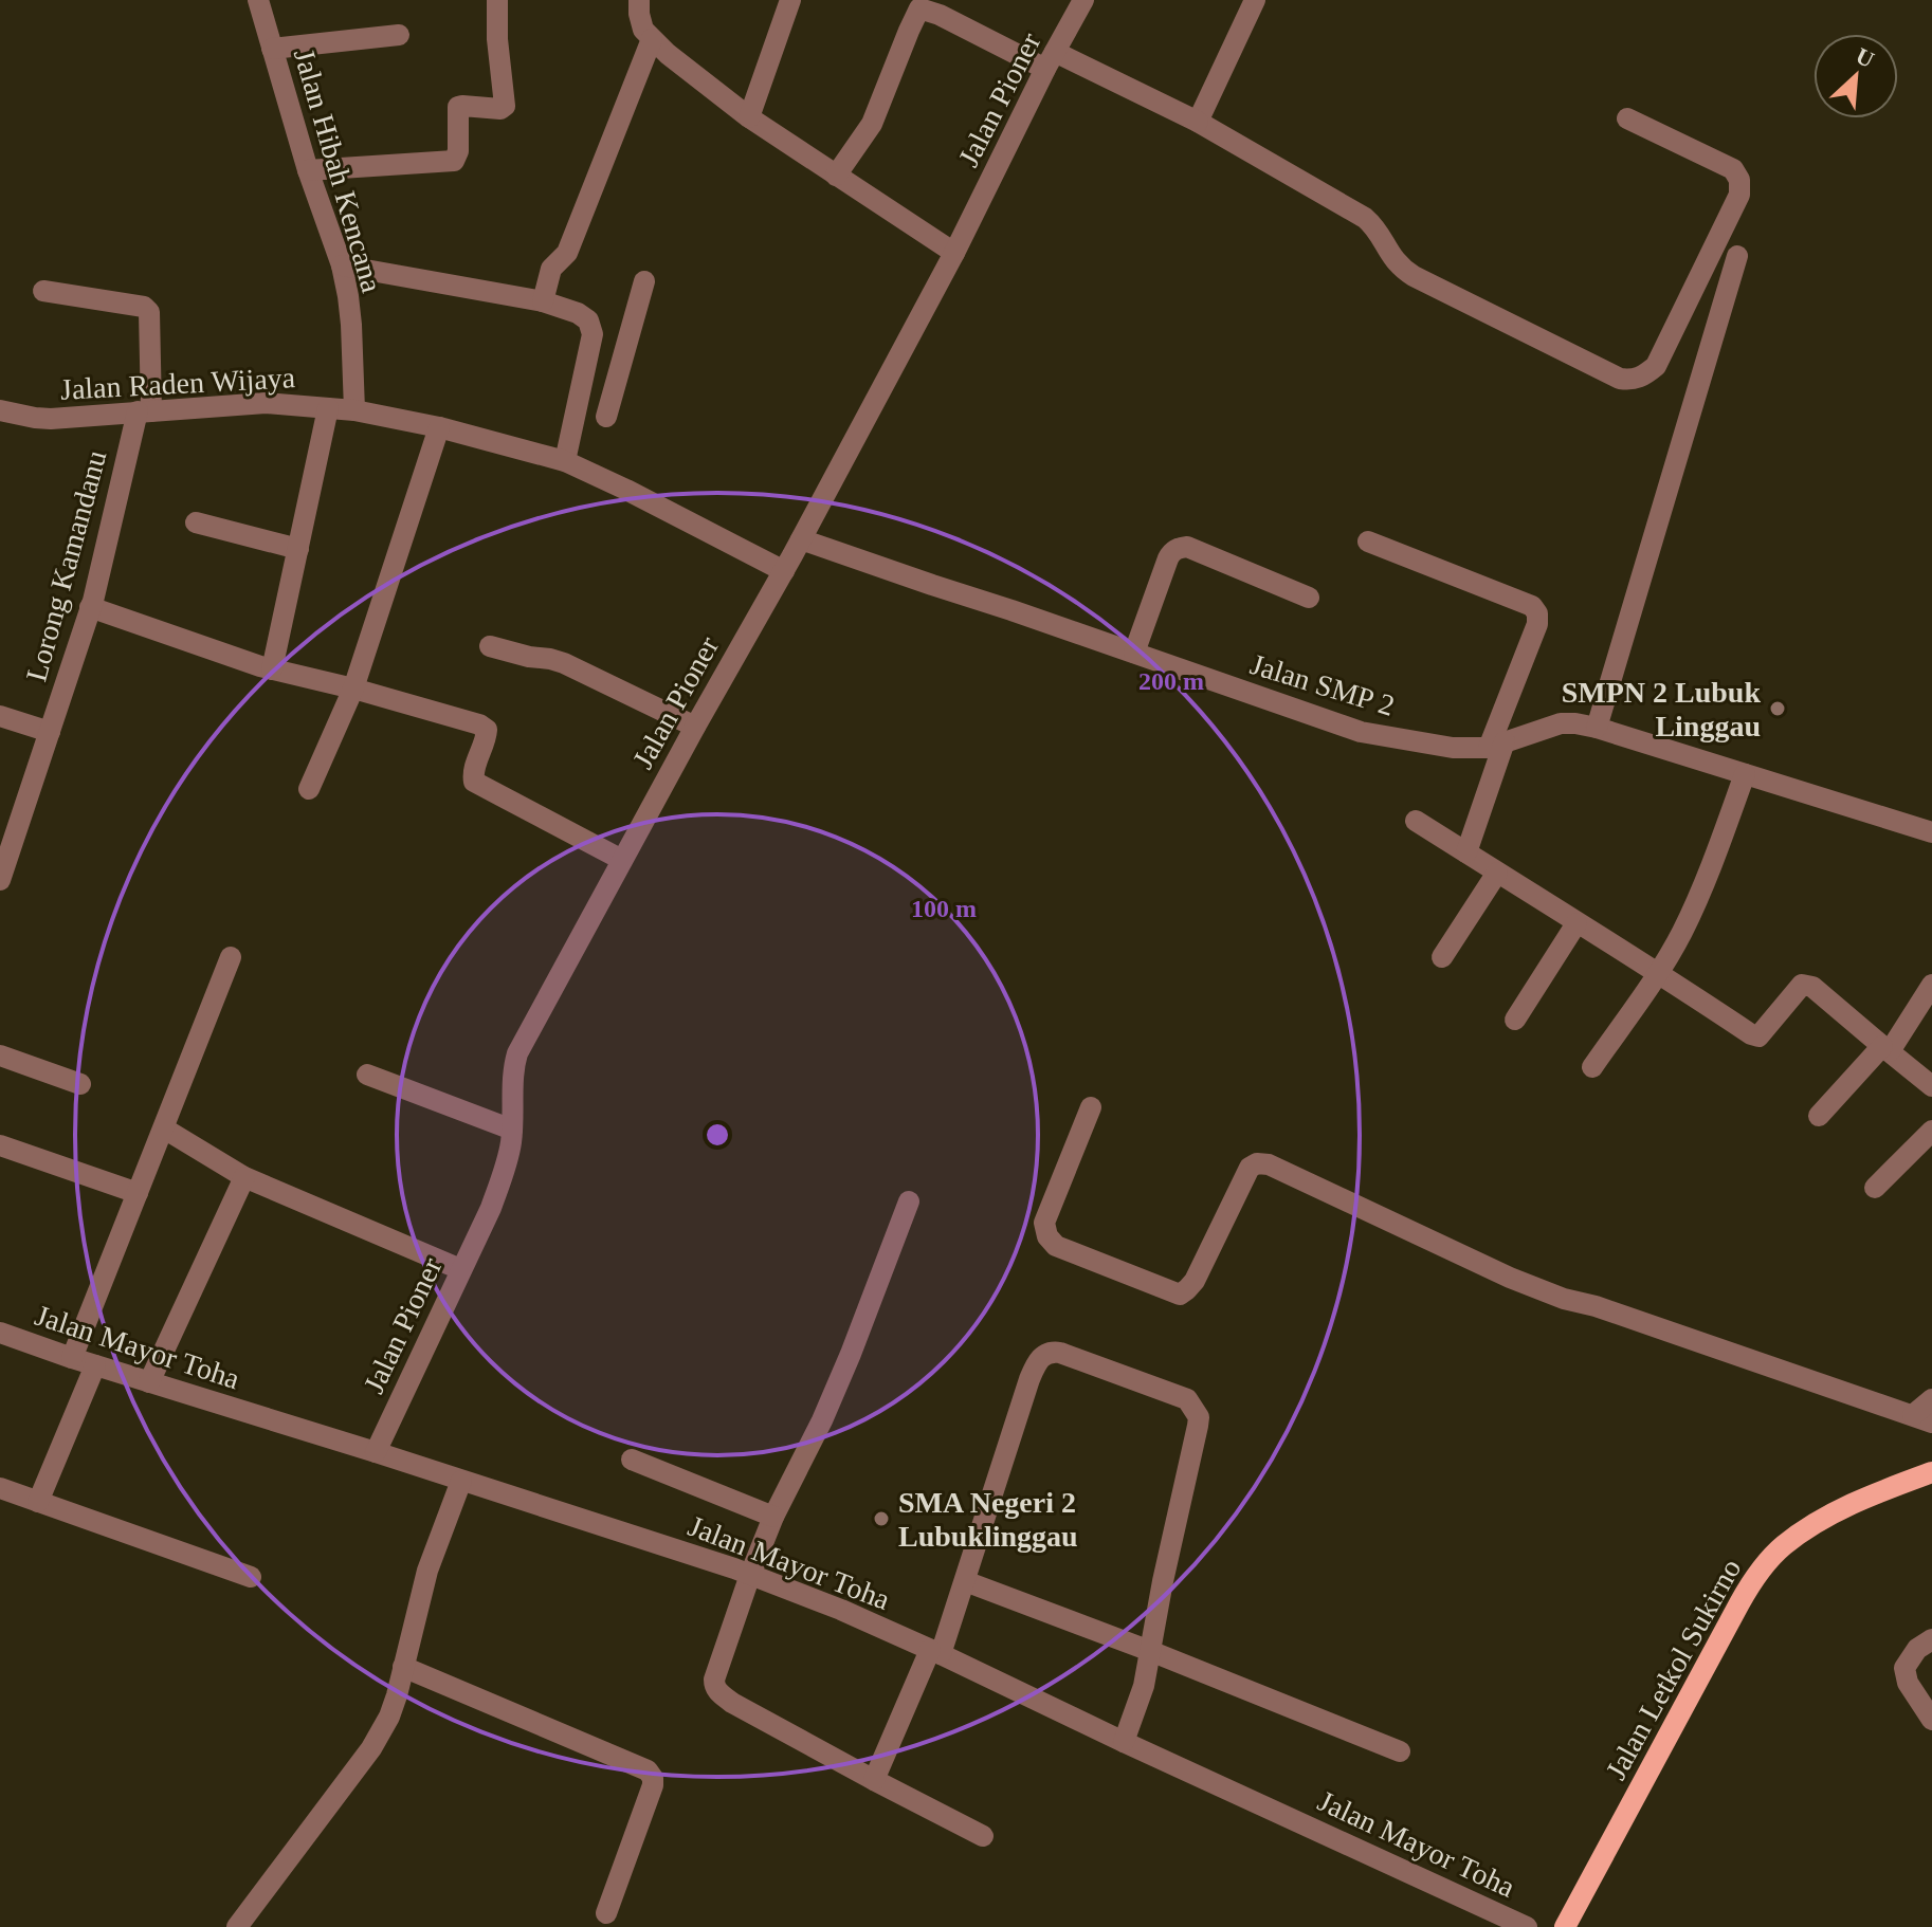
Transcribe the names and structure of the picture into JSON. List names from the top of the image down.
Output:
{
  "streets": {
    "main road": ["Jalan Letkol Sukirno"],
    "street": [
      "Jalan Pioner",
      "Jalan Hibah Kencana",
      "Jalan Raden Wijaya",
      "Lorong Kamandanu",
      "Jalan SMP 2",
      "Jalan Mayor Toha"
    ]
  },
  "crossings": [
    ["Jalan Pioner", "Jalan Raden Wijaya"],
    ["Jalan Pioner", "Jalan SMP 2"],
    ["Jalan Pioner", "Jalan Mayor Toha"],
    ["Jalan Hibah Kencana", "Jalan Raden Wijaya"],
    ["Jalan Raden Wijaya", "Lorong Kamandanu"]
  ],
  "places": ["SMPN 2 Lubuk Linggau", "SMA Negeri 2 Lubuklinggau"],
  "north": "top right",
  "rings": ["200 m", "100 m"]
}
